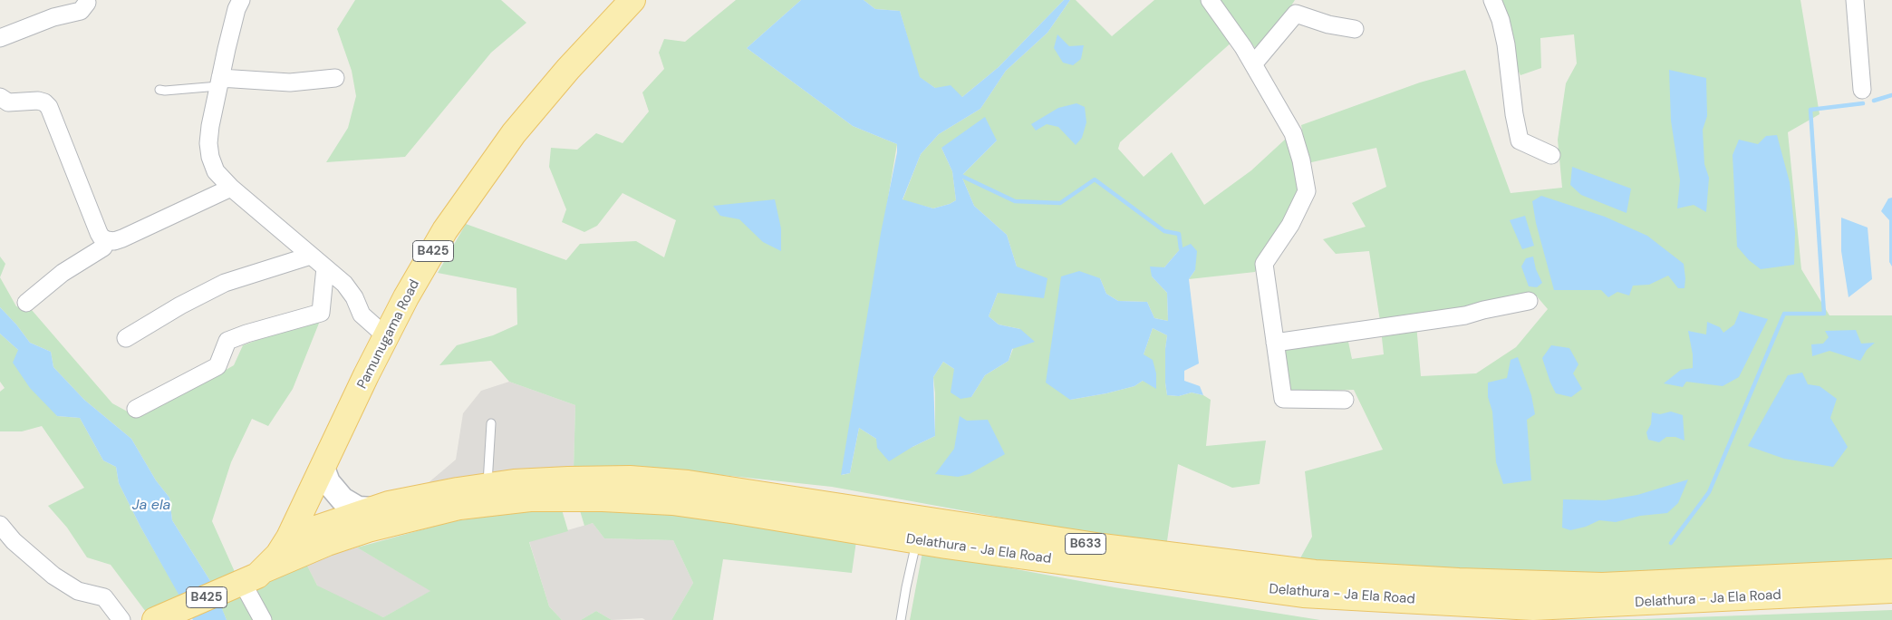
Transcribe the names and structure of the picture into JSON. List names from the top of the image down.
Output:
{
  "streets": {
    "main road": [
      "B425",
      "Pamunugama Road",
      "B633",
      "Delathura - Ja Ela Road"
    ]
  },
  "crossings": [
    ["Pamunugama Road", "Delathura - Ja Ela Road"]
  ],
  "water": ["Ja ela"]
}
